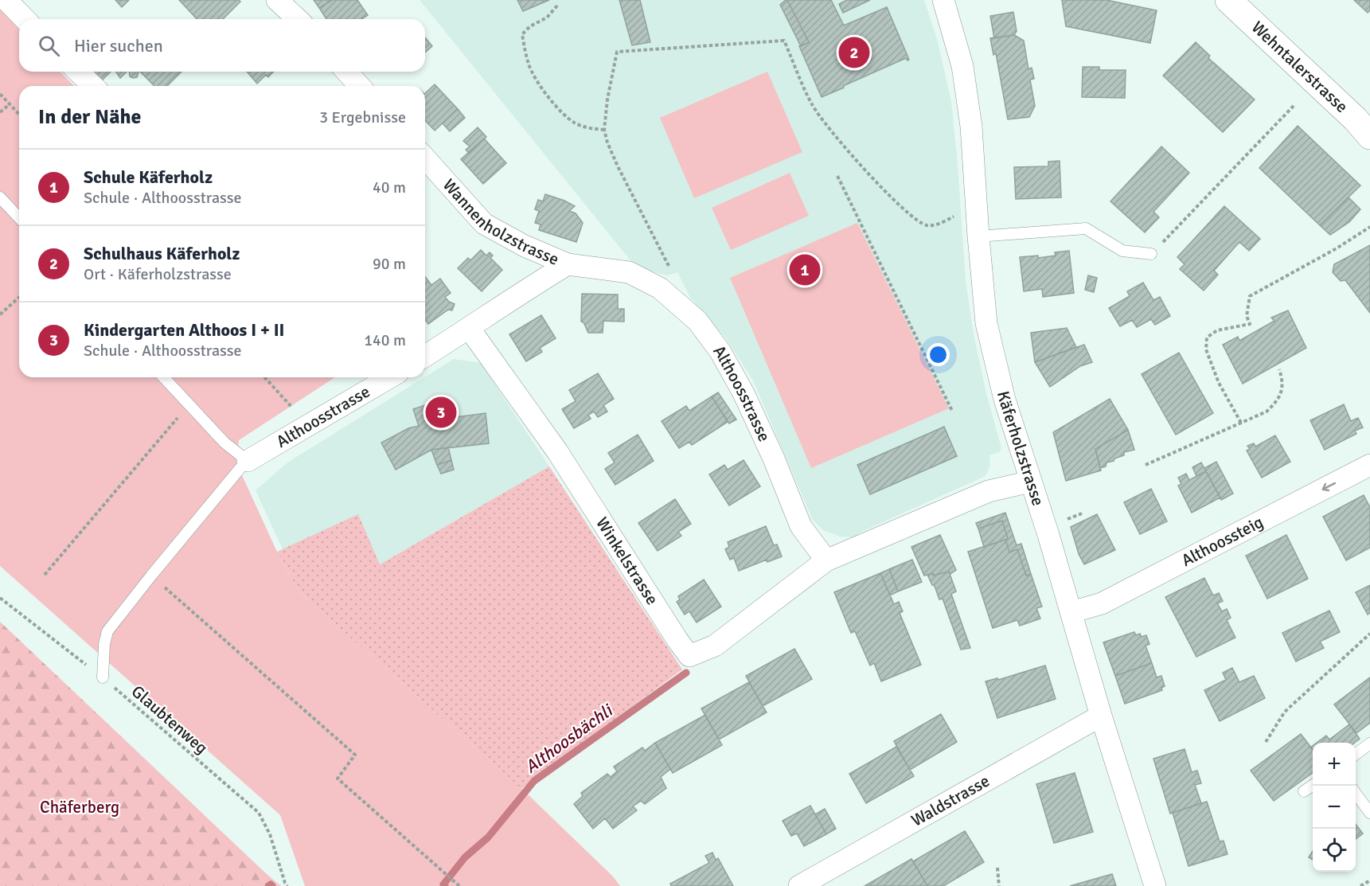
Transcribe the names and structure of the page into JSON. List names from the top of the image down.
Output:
{
  "streets": {
    "main road": ["Wehntalerstrasse"],
    "street": [
      "Wannenholzstrasse",
      "Althoosstrasse",
      "Käferholzstrasse",
      "Althoossteig",
      "Winkelstrasse",
      "Waldstrasse"
    ],
    "path": ["Glaubtenweg"]
  },
  "crossings": [
    ["Wannenholzstrasse", "Althoosstrasse"],
    ["Althoosstrasse", "Winkelstrasse"],
    ["Käferholzstrasse", "Althoossteig"],
    ["Käferholzstrasse", "Waldstrasse"]
  ],
  "one_way": ["Althoossteig"],
  "water": ["Althoosbächli"],
  "parks": ["Chäferberg"],
  "page": {
    "search": "Hier suchen",
    "pins": ["2", "1", "3"],
    "heading": ["In der Nähe", "3 Ergebnisse"],
    "list": [
      {
        "mark": "1",
        "name": "Schule Käferholz",
        "note": "Schule · Althoosstrasse",
        "value": "40 m"
      },
      {
        "mark": "2",
        "name": "Schulhaus Käferholz",
        "note": "Ort · Käferholzstrasse",
        "value": "90 m"
      },
      {
        "mark": "3",
        "name": "Kindergarten Althoos I + II",
        "note": "Schule · Althoosstrasse",
        "value": "140 m"
      }
    ],
    "map_buttons": ["+", "−"]
  }
}
